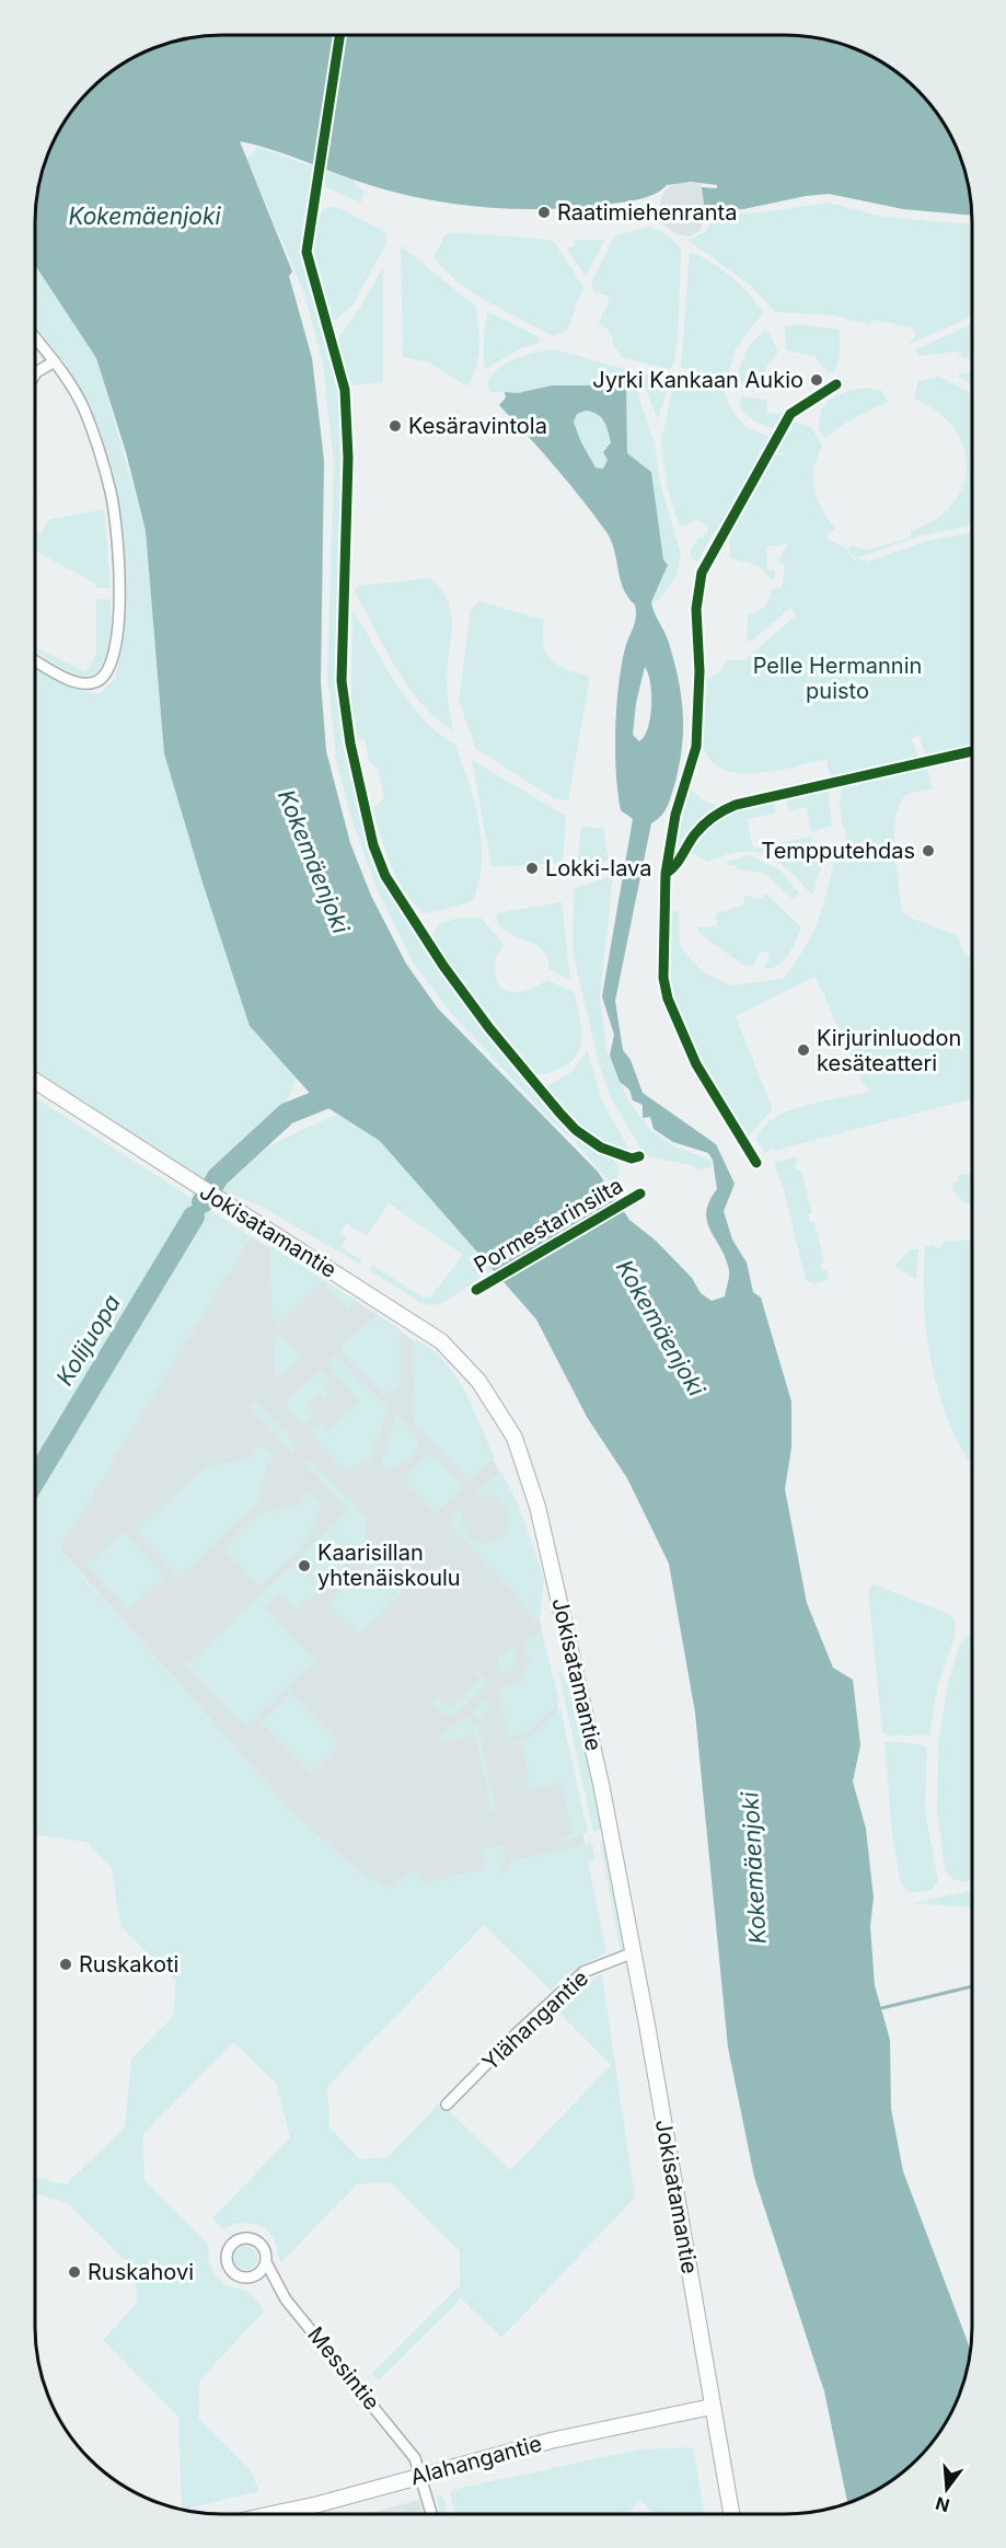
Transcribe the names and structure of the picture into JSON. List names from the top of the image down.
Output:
{
  "streets": {
    "street": [
      "Jokisatamantie",
      "Ylähangantie",
      "Messintie",
      "Alahangantie"
    ],
    "cycle path": ["Pormestarinsilta"]
  },
  "crossings": [
    ["Jokisatamantie", "Ylähangantie"],
    ["Jokisatamantie", "Alahangantie"],
    ["Messintie", "Alahangantie"]
  ],
  "water": ["Kokemäenjoki", "Kolijuopa"],
  "parks": ["Pelle Hermannin puisto"],
  "places": [
    "Raatimiehenranta",
    "Jyrki Kankaan Aukio",
    "Kesäravintola",
    "Tempputehdas",
    "Lokki-lava",
    "Kirjurinluodon kesäteatteri",
    "Kaarisillan yhtenäiskoulu",
    "Ruskakoti",
    "Ruskahovi"
  ],
  "north": "bottom"
}
